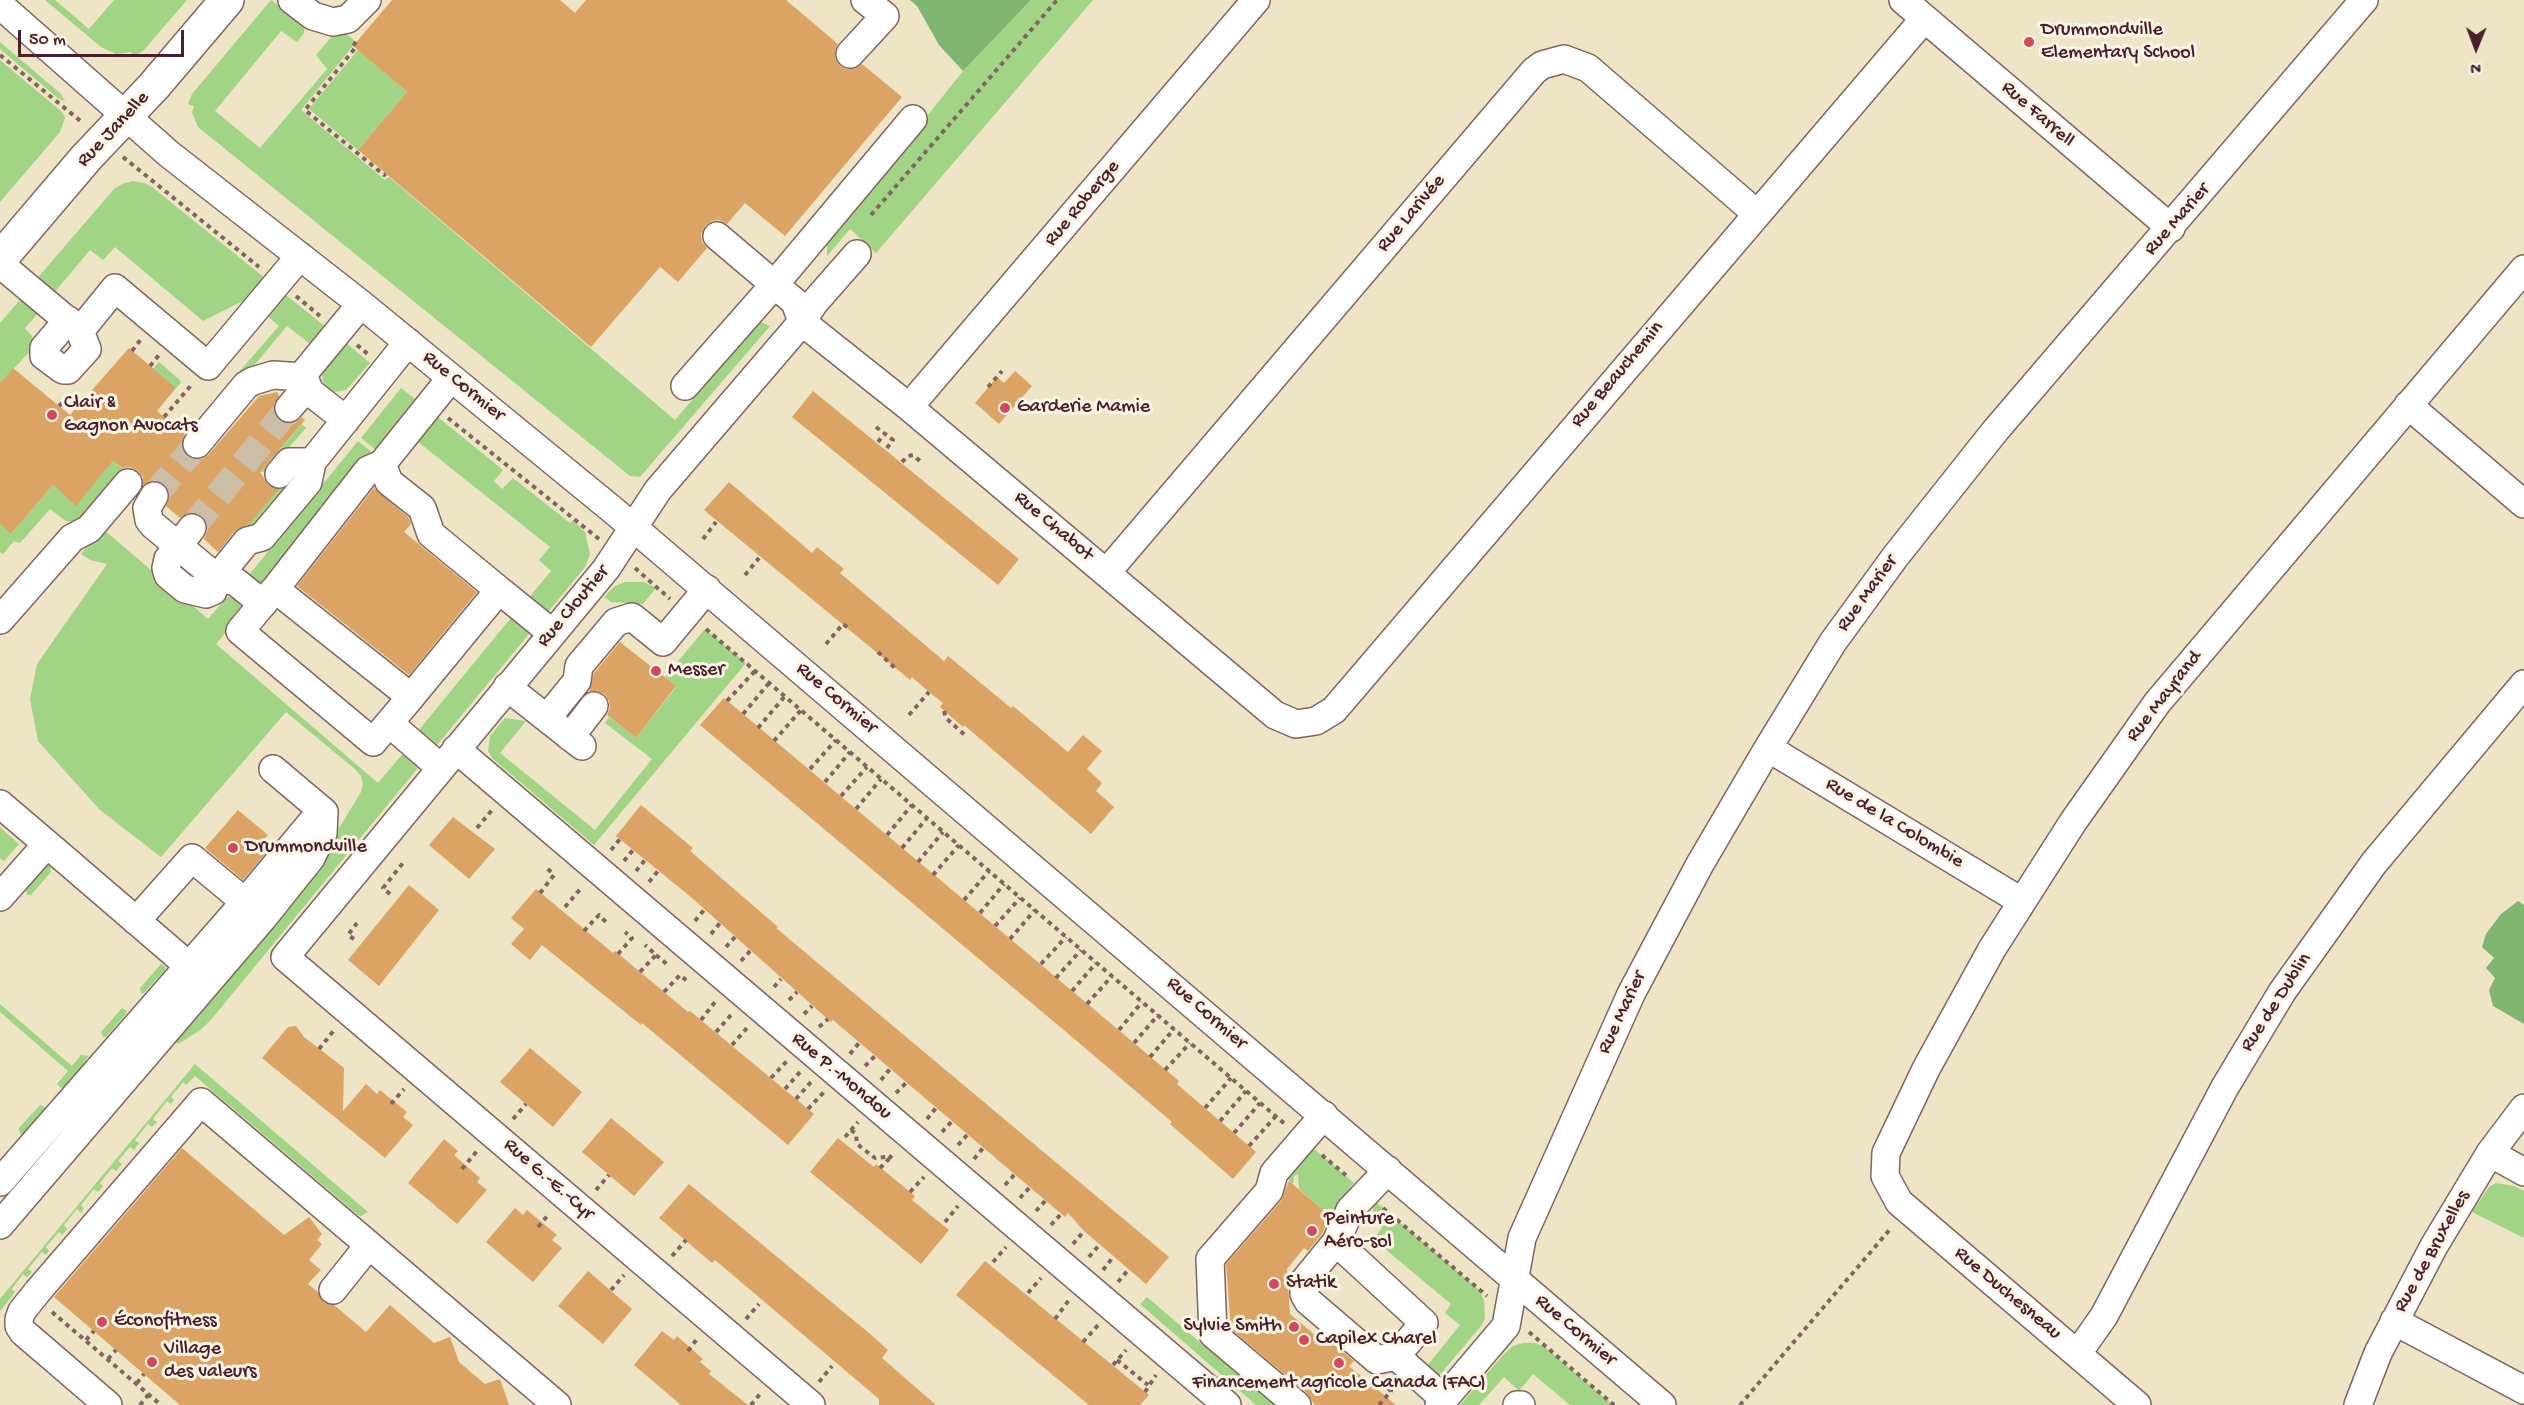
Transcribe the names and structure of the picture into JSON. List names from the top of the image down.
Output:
{
  "streets": {
    "main road": ["Rue Janelle"],
    "street": [
      "Rue Farrell",
      "Rue Roberge",
      "Rue Larivée",
      "Rue Marier",
      "Rue Beauchemin",
      "Rue Cormier",
      "Rue Chabot",
      "Rue Cloutier",
      "Rue Mayrand",
      "Rue de la Colombie",
      "Rue de Dublin",
      "Rue P.-Mondou",
      "Rue G.-E.-Cyr",
      "Rue de Bruxelles",
      "Rue Duchesneau"
    ]
  },
  "crossings": [
    ["Rue Farrell", "Rue Marier"],
    ["Rue Farrell", "Rue Beauchemin"],
    ["Rue Janelle", "Rue Cormier"],
    ["Rue Roberge", "Rue Chabot"],
    ["Rue Larivée", "Rue Beauchemin"],
    ["Rue Larivée", "Rue Chabot"],
    ["Rue Marier", "Rue Cormier"],
    ["Rue Marier", "Rue de la Colombie"],
    ["Rue Beauchemin", "Rue Chabot"],
    ["Rue Cormier", "Rue Cloutier"],
    ["Rue Chabot", "Rue Cloutier"],
    ["Rue Cloutier", "Rue P.-Mondou"],
    ["Rue Cloutier", "Rue G.-E.-Cyr"],
    ["Rue Mayrand", "Rue de la Colombie"],
    ["Rue Mayrand", "Rue Duchesneau"],
    ["Rue de Dublin", "Rue Duchesneau"]
  ],
  "places": [
    "Drummondville Elementary School",
    "Garderie Mamie",
    "Clair & Gagnon Avocats",
    "Messer",
    "Drummondville",
    "Peinture Aéro-sol",
    "Statik",
    "Éconofitness",
    "Sylvie Smith",
    "Capilex Charel",
    "Village des valeurs",
    "Financement agricole Canada (FAC)"
  ],
  "scale_bar": "50 m",
  "north": "bottom"
}
